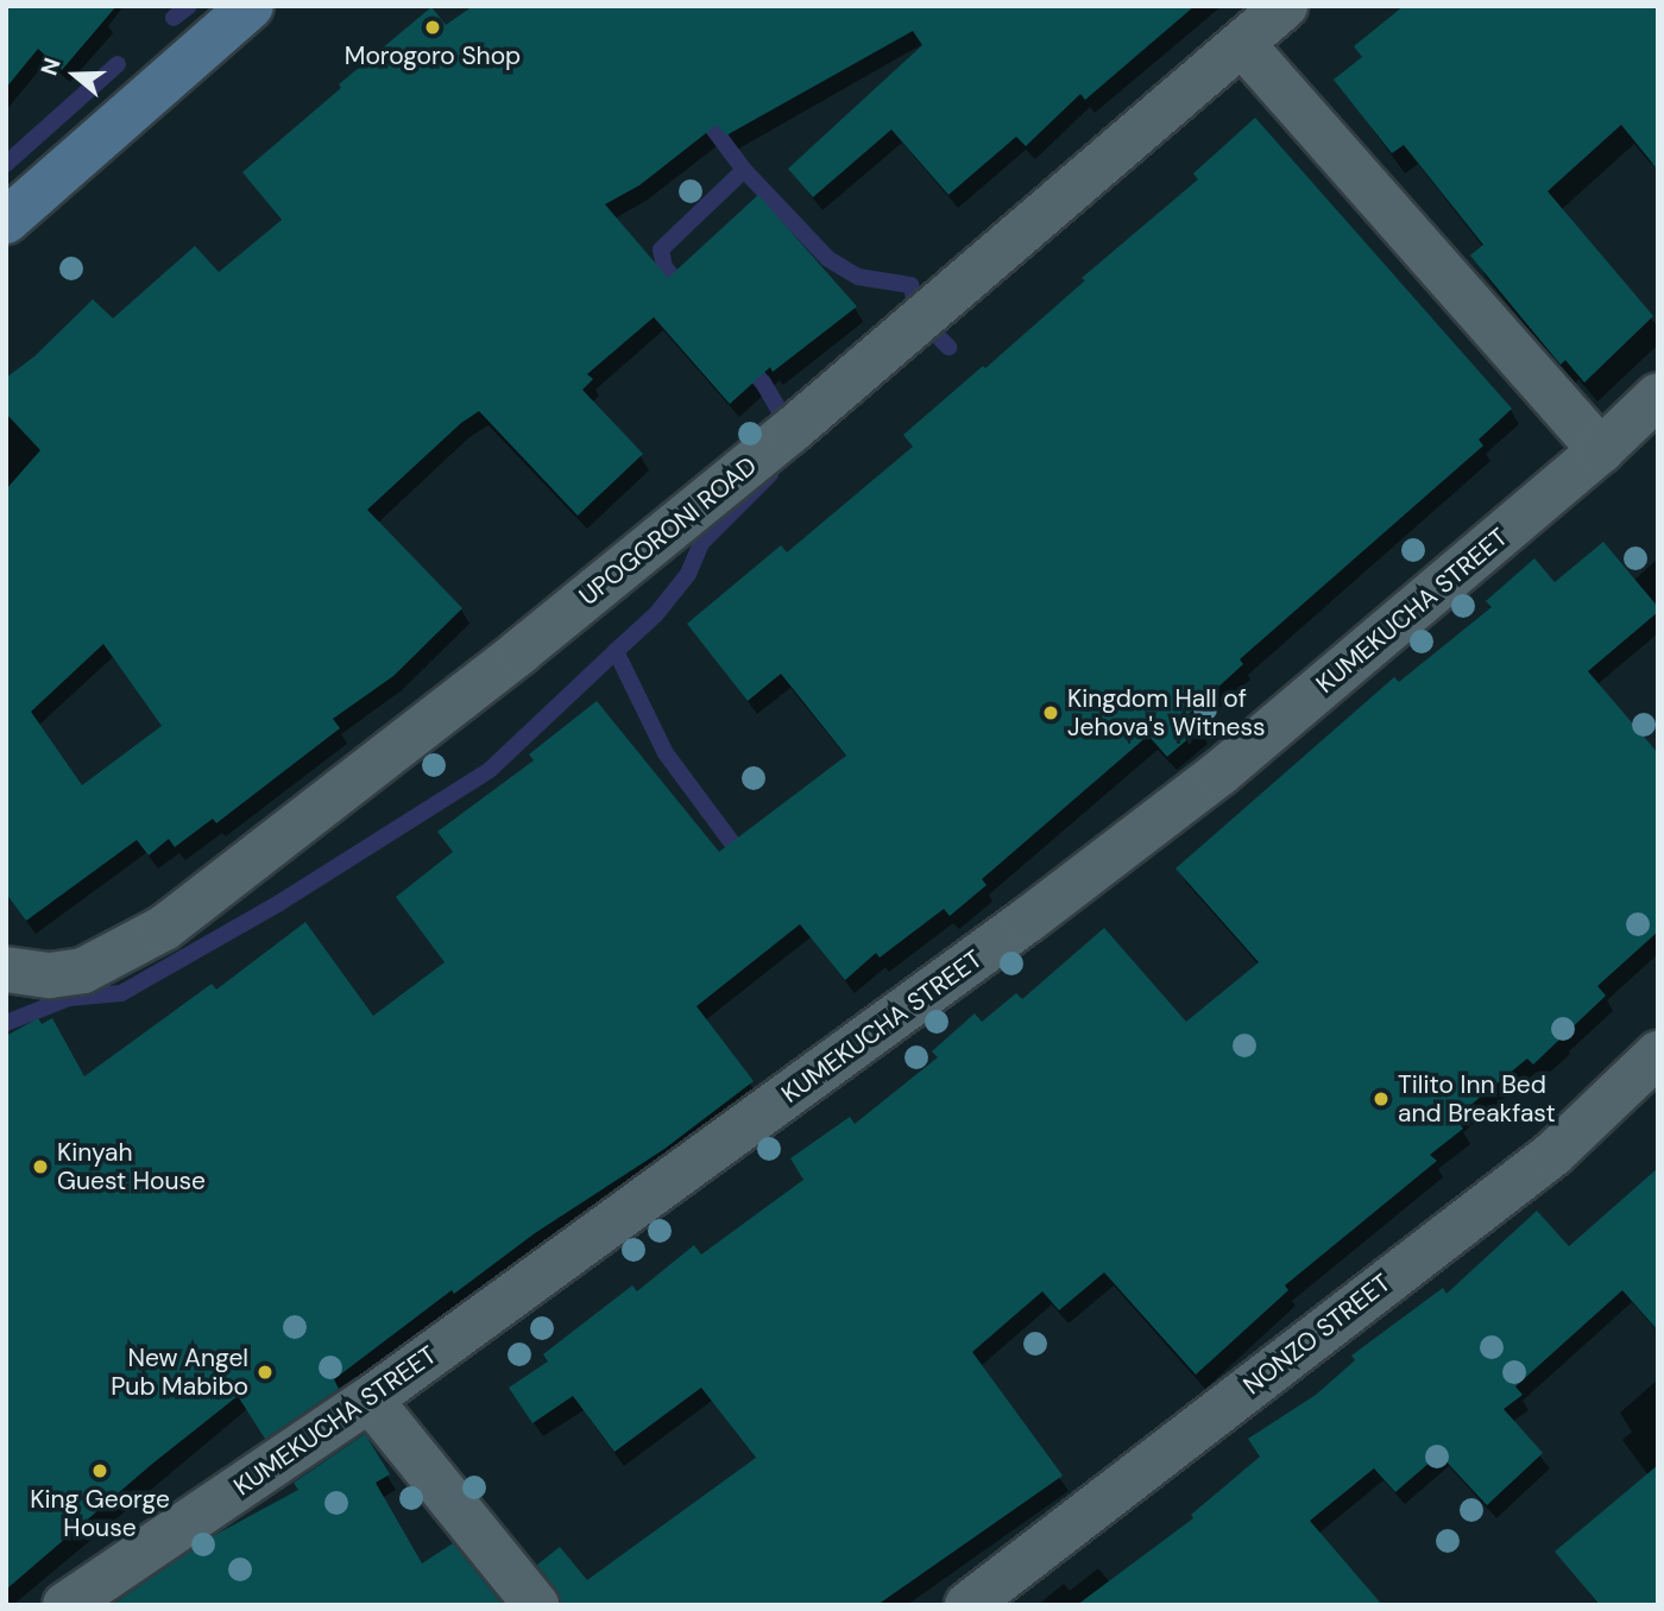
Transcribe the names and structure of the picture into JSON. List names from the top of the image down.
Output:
{
  "streets": {
    "street": ["UPOGORONI ROAD", "KUMEKUCHA STREET", "NONZO STREET"]
  },
  "places": [
    "Morogoro Shop",
    "Kingdom Hall of Jehova's Witness",
    "Tilito Inn Bed and Breakfast",
    "Kinyah Guest House",
    "New Angel Pub Mabibo",
    "King George House"
  ],
  "north": "left"
}
